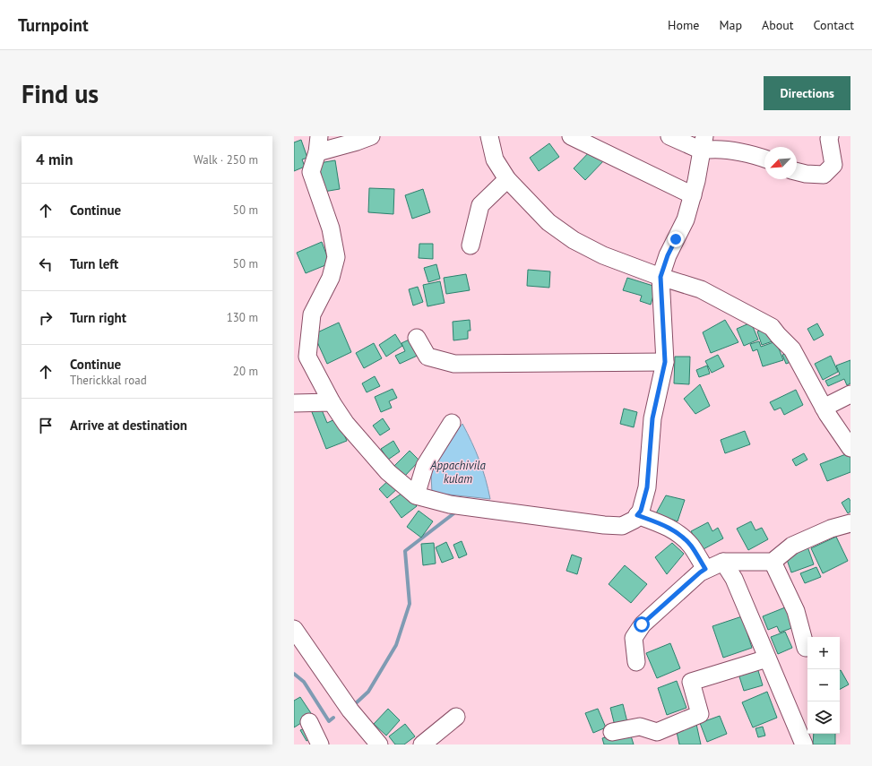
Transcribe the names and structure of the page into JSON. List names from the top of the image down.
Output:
{
  "water": ["Appachivila kulam"],
  "north": "bottom left",
  "page": {
    "header": "Turnpoint",
    "nav": [
      "Home",
      "Map",
      "About",
      "Contact"
    ],
    "buttons": "Directions",
    "title": "Find us",
    "heading": ["4 min", "Walk · 250 m"],
    "list": [
      ["Continue", "50 m"],
      ["Turn left", "50 m"],
      ["Turn right", "130 m"],
      ["Continue", "Therickkal road", "20 m"],
      "Arrive at destination"
    ],
    "map_buttons": ["+", "−"]
  }
}
